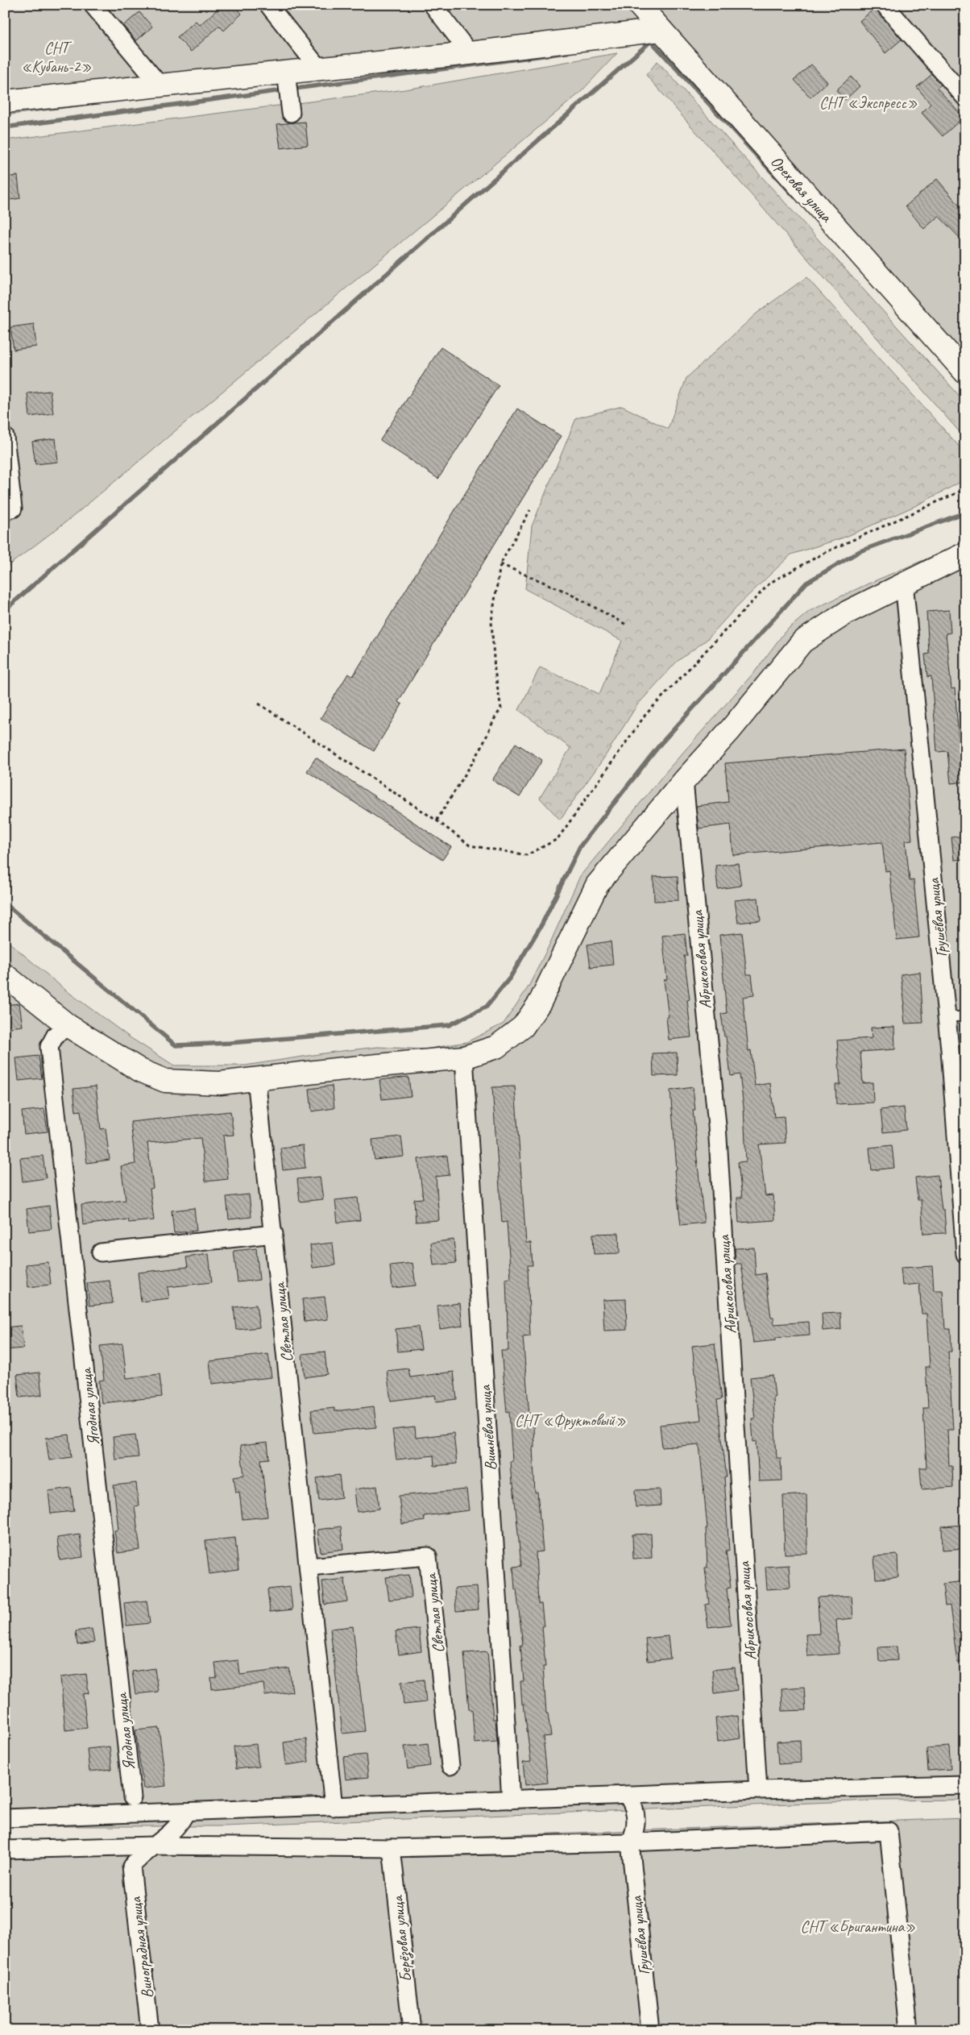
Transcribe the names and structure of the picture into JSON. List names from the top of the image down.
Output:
{
  "streets": {
    "street": [
      "Ореховая улица",
      "Грушёвая улица",
      "Абрикосовая улица",
      "Светлая улица",
      "Ягодная улица",
      "Вишнёвая улица",
      "Берёзовая улица",
      "Виноградная улица"
    ]
  },
  "parks": [
    "СНТ «Кубань-2»",
    "СНТ «Экспресс»",
    "СНТ «Фруктовый»",
    "СНТ «Бригантина»"
  ]
}
